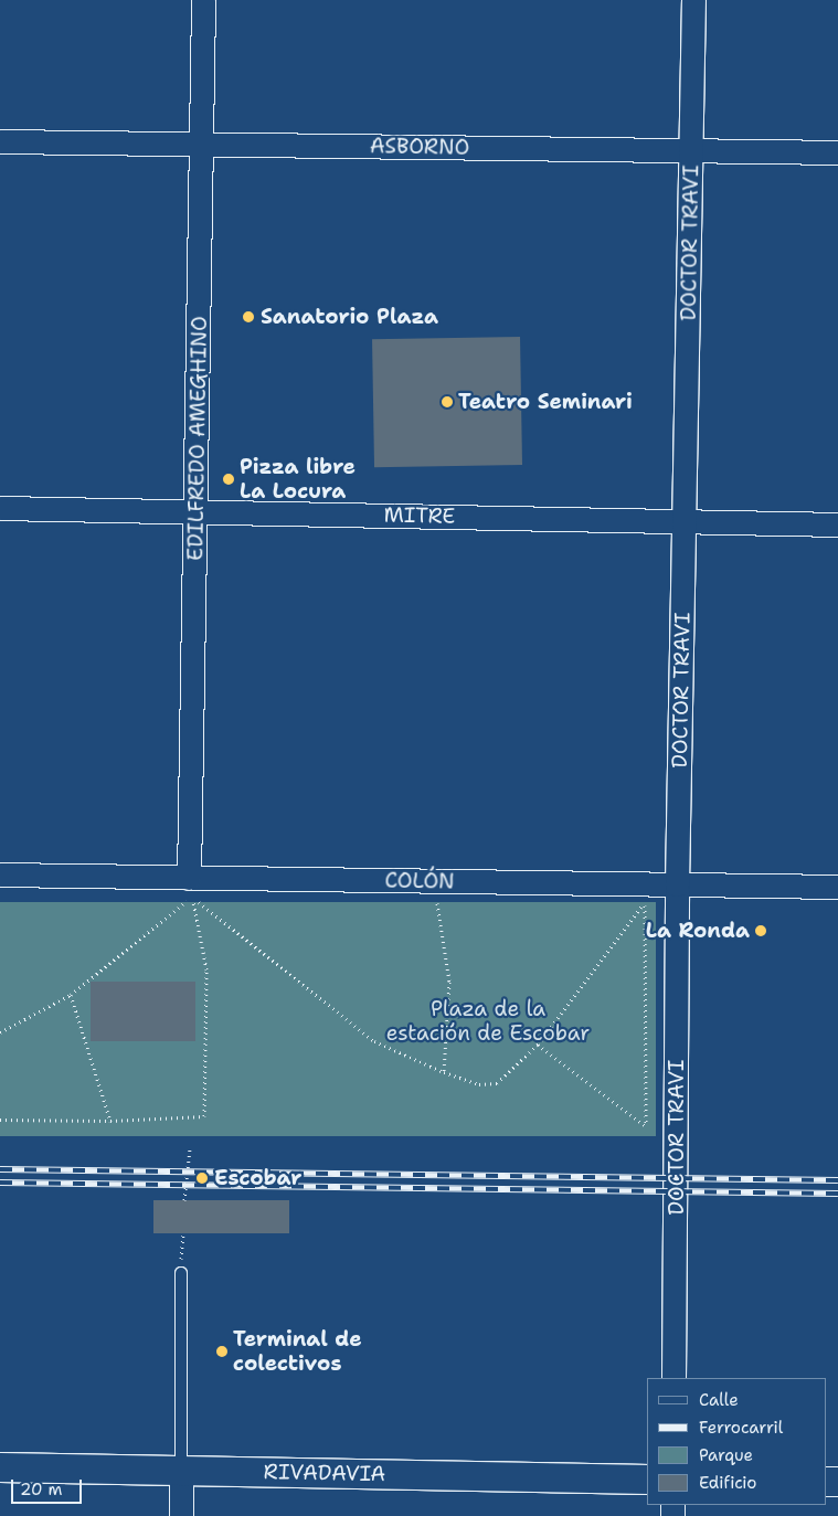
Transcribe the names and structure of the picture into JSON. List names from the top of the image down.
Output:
{
  "streets": {
    "street": [
      "ASBORNO",
      "DOCTOR TRAVI",
      "EDILFREDO AMEGHINO",
      "MITRE",
      "COLÓN",
      "RIVADAVIA"
    ]
  },
  "crossings": [
    ["ASBORNO", "DOCTOR TRAVI"],
    ["ASBORNO", "EDILFREDO AMEGHINO"],
    ["DOCTOR TRAVI", "MITRE"],
    ["DOCTOR TRAVI", "COLÓN"],
    ["EDILFREDO AMEGHINO", "MITRE"],
    ["EDILFREDO AMEGHINO", "COLÓN"]
  ],
  "parks": ["Plaza de la estación de Escobar"],
  "places": [
    "Sanatorio Plaza",
    "Teatro Seminari",
    "Pizza libre La Locura",
    "La Ronda",
    "Escobar",
    "Terminal de colectivos"
  ],
  "legend": [
    "Calle",
    "Ferrocarril",
    "Parque",
    "Edificio"
  ],
  "scale_bar": "20 m"
}
